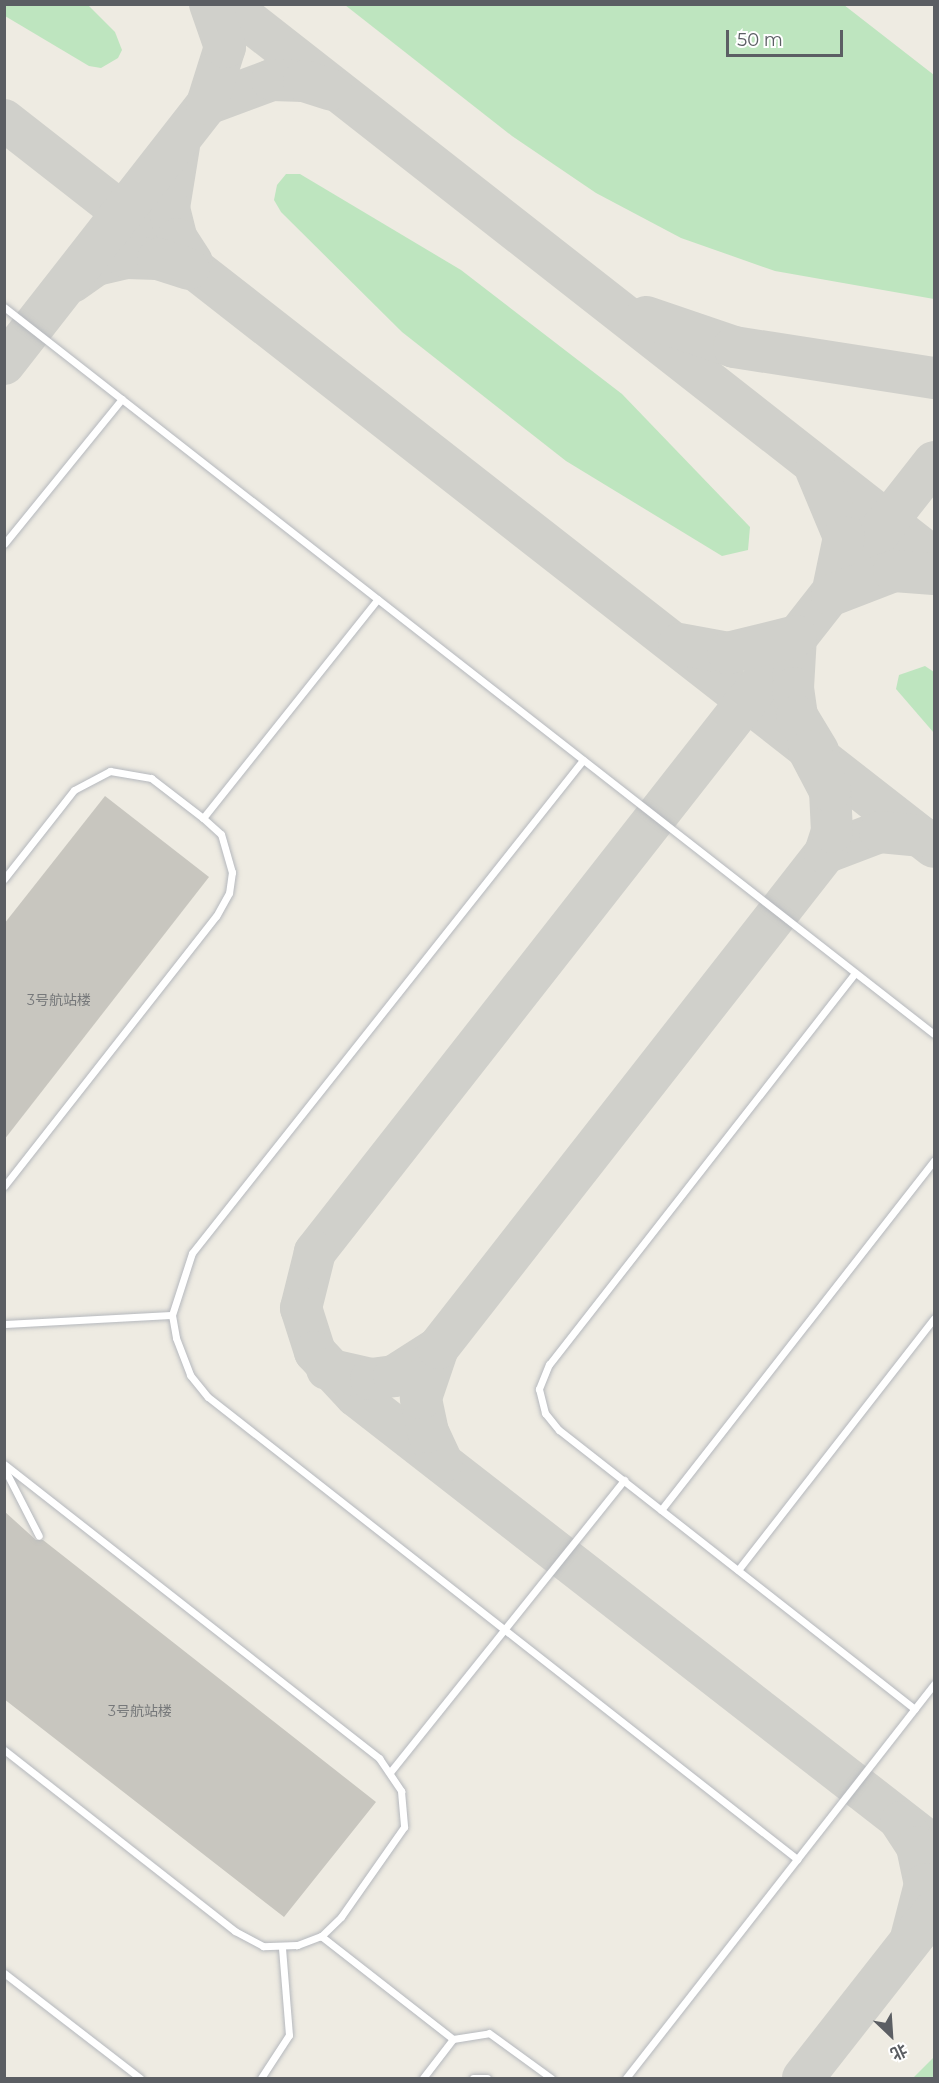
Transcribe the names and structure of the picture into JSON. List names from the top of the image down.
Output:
{
  "house_numbers": ["3号航站楼", "3号航站楼"],
  "scale_bar": "50 m",
  "north": "bottom right"
}
